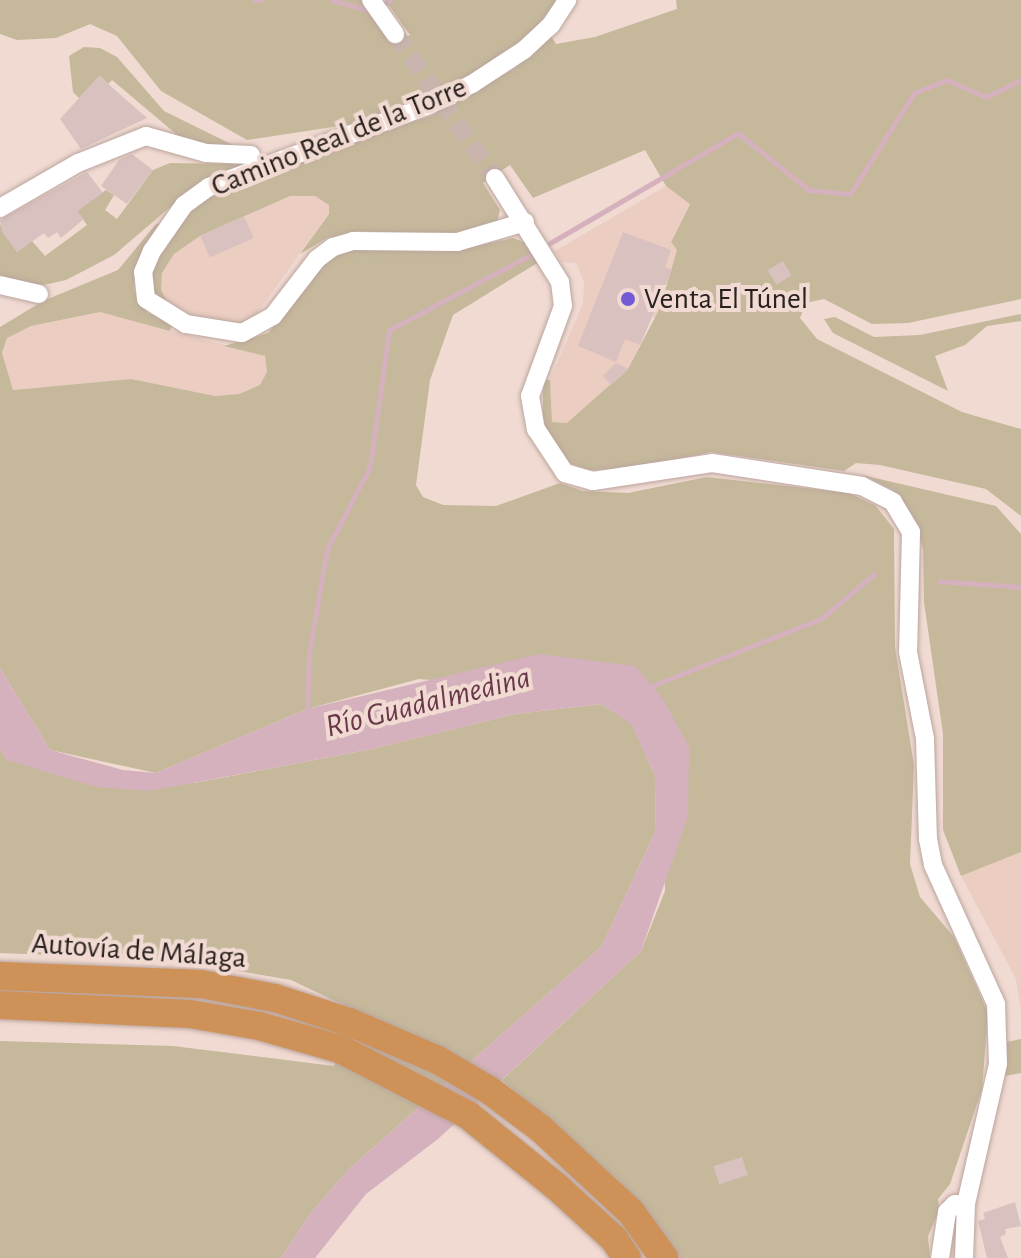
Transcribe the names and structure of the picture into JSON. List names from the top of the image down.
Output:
{
  "streets": {
    "highway": ["Autovía de Málaga"],
    "street": ["Camino Real de la Torre"]
  },
  "water": ["Río Guadalmedina"],
  "places": ["Venta El Túnel"]
}
